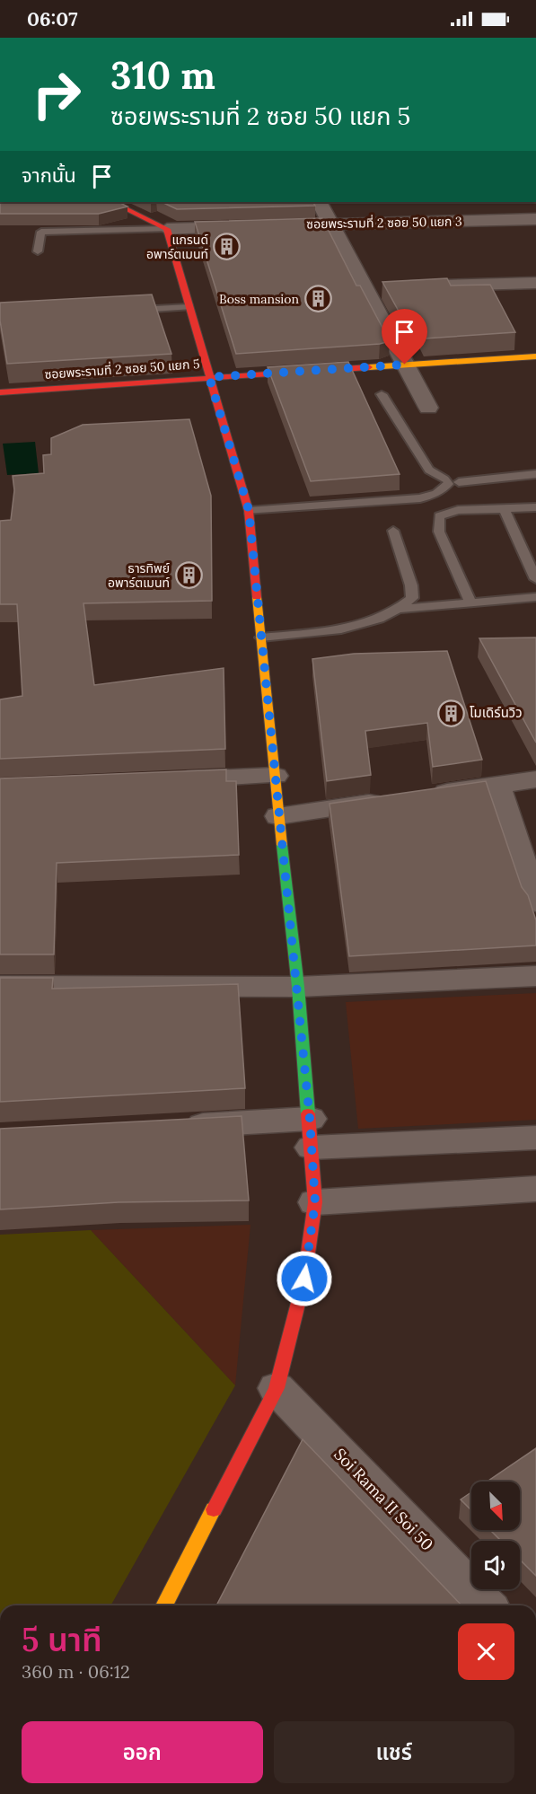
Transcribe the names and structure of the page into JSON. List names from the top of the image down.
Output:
{
  "streets": {
    "street": ["ซอยพระรามที่ 2 ซอย 50 แยก 3", "ซอยพระรามที่ 2 ซอย 50 แยก 5", "Soi Rama II Soi 50"]
  },
  "places": {
    "building": [
      "แกรนด์ อพาร์ตเมนท์",
      "Boss mansion",
      "ธารทิพย์ อพาร์ตเมนท์",
      "โมเดิร์นวิว"
    ]
  },
  "north": "bottom right",
  "page": {
    "status": "06:07",
    "turn": ["310 m", "ซอยพระรามที่ 2 ซอย 50 แยก 5"],
    "then": "จากนั้น",
    "heading": ["5 นาที", "360 m · 06:12"],
    "buttons": ["ออก", "แชร์"]
  }
}
